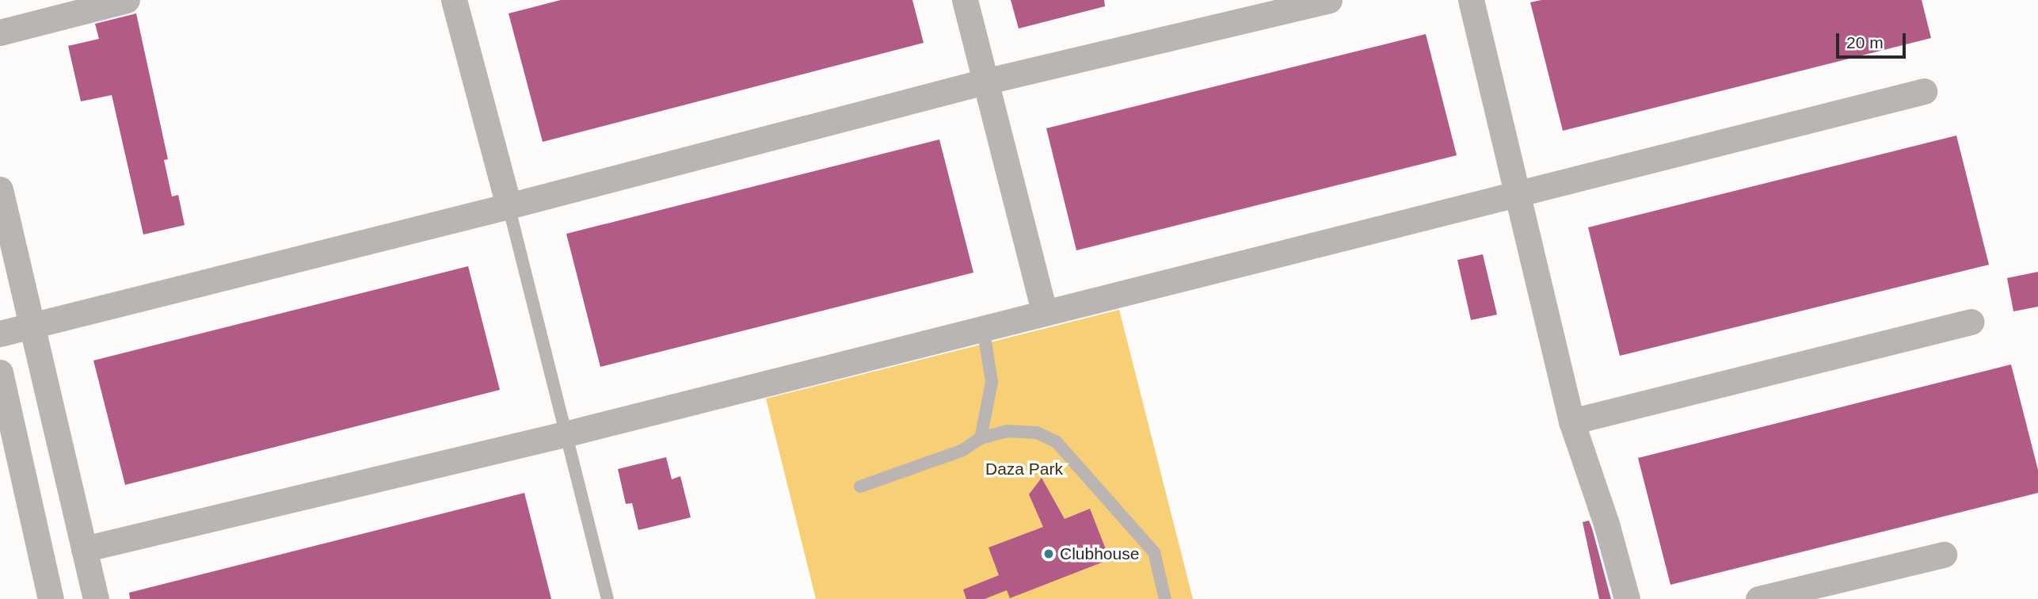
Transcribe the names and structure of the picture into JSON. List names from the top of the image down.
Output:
{
  "parks": ["Daza Park"],
  "places": ["Clubhouse"],
  "scale_bar": "20 m"
}
